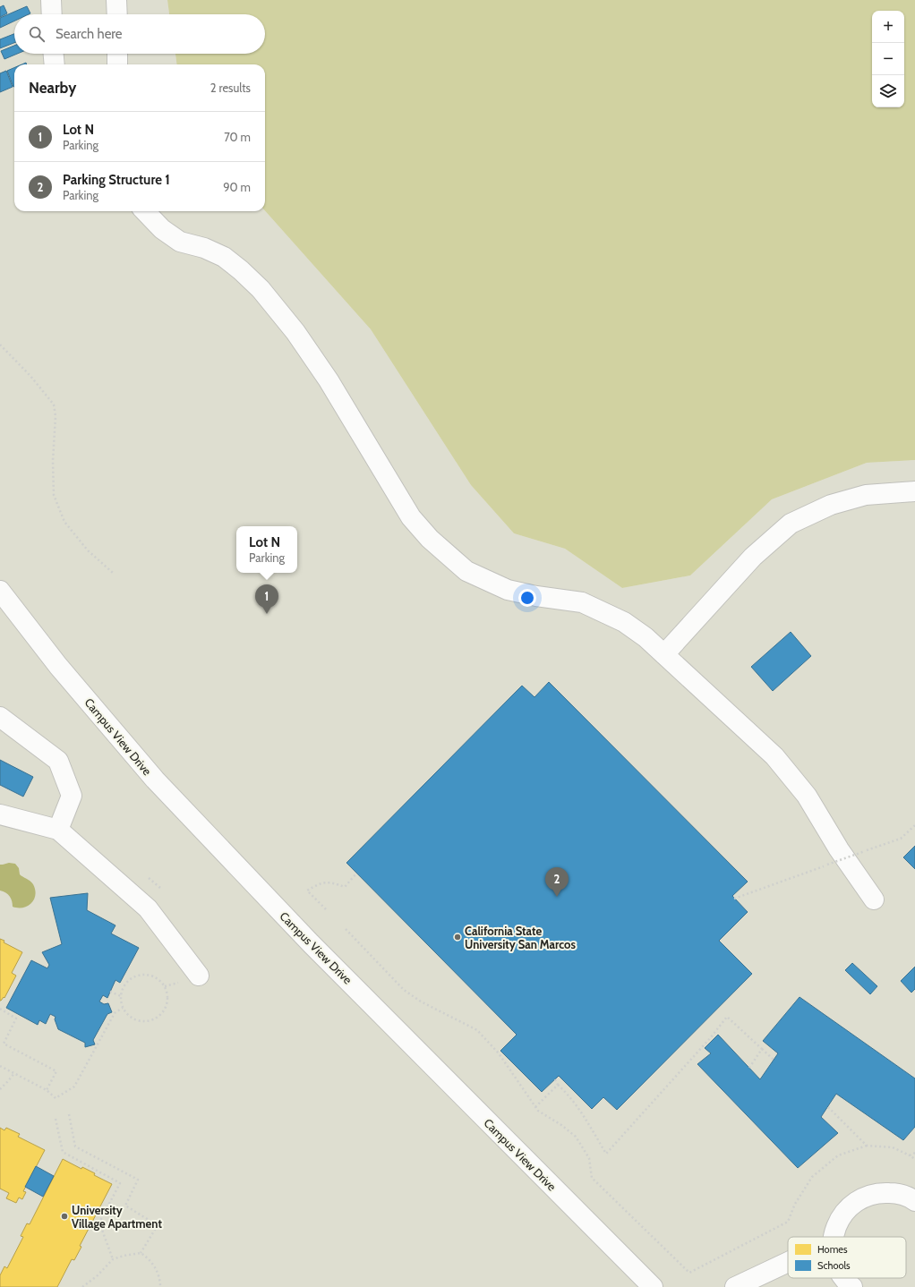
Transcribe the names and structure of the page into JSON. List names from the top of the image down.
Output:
{
  "streets": {
    "street": ["Campus View Drive"]
  },
  "places": ["California State University San Marcos", "University Village Apartment"],
  "legend": ["Homes", "Schools"],
  "page": {
    "map_buttons": ["+", "−"],
    "search": "Search here",
    "heading": ["Nearby", "2 results"],
    "list": [
      {
        "mark": "1",
        "name": "Lot N",
        "note": "Parking",
        "value": "70 m"
      },
      {
        "mark": "2",
        "name": "Parking Structure 1",
        "note": "Parking",
        "value": "90 m"
      }
    ],
    "popup": ["Lot N", "Parking"],
    "pins": ["1", "2"]
  }
}
